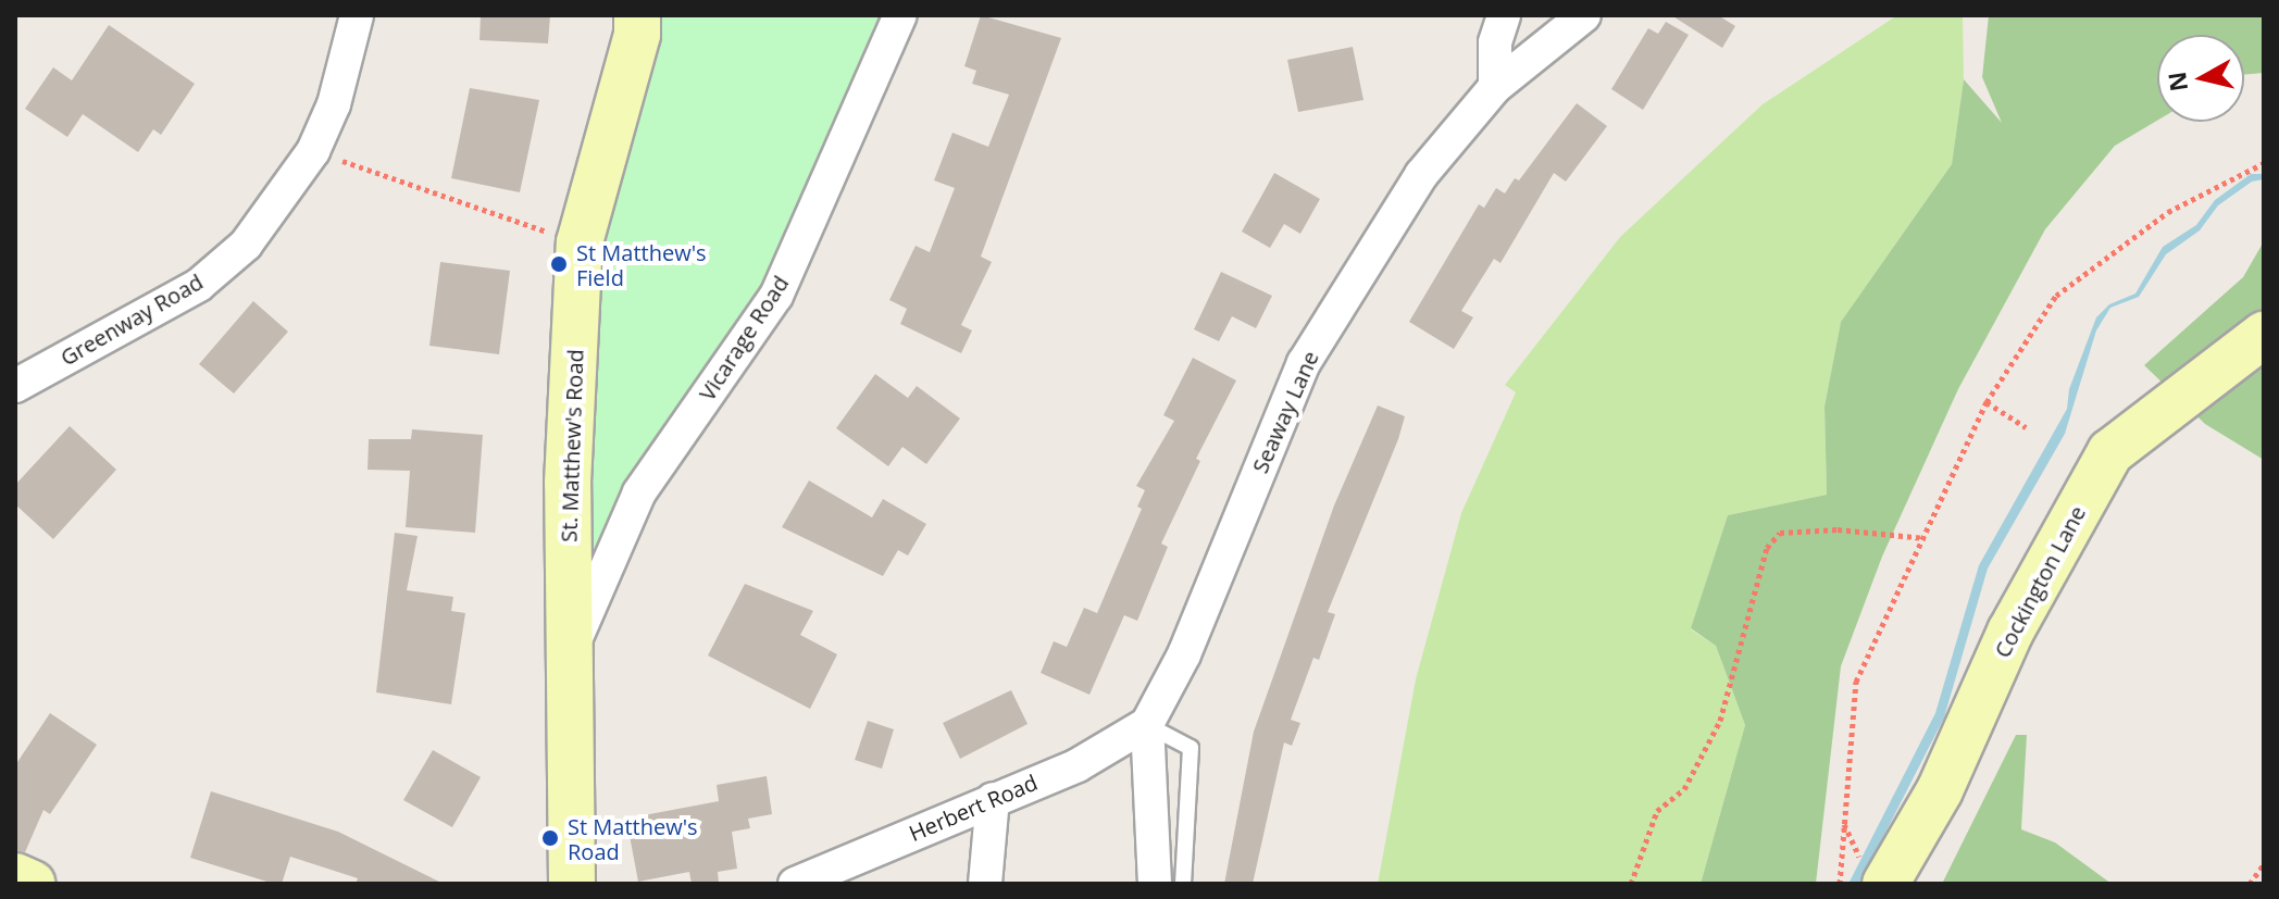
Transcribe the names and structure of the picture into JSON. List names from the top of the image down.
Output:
{
  "streets": {
    "street": [
      "Greenway Road",
      "Vicarage Road",
      "Seaway Lane",
      "St. Matthew's Road",
      "Cockington Lane",
      "Herbert Road"
    ]
  },
  "crossings": [
    ["Vicarage Road", "St. Matthew's Road"],
    ["Seaway Lane", "Herbert Road"]
  ],
  "places": ["St Matthew's Field", "St Matthew's Road"],
  "north": "left"
}
